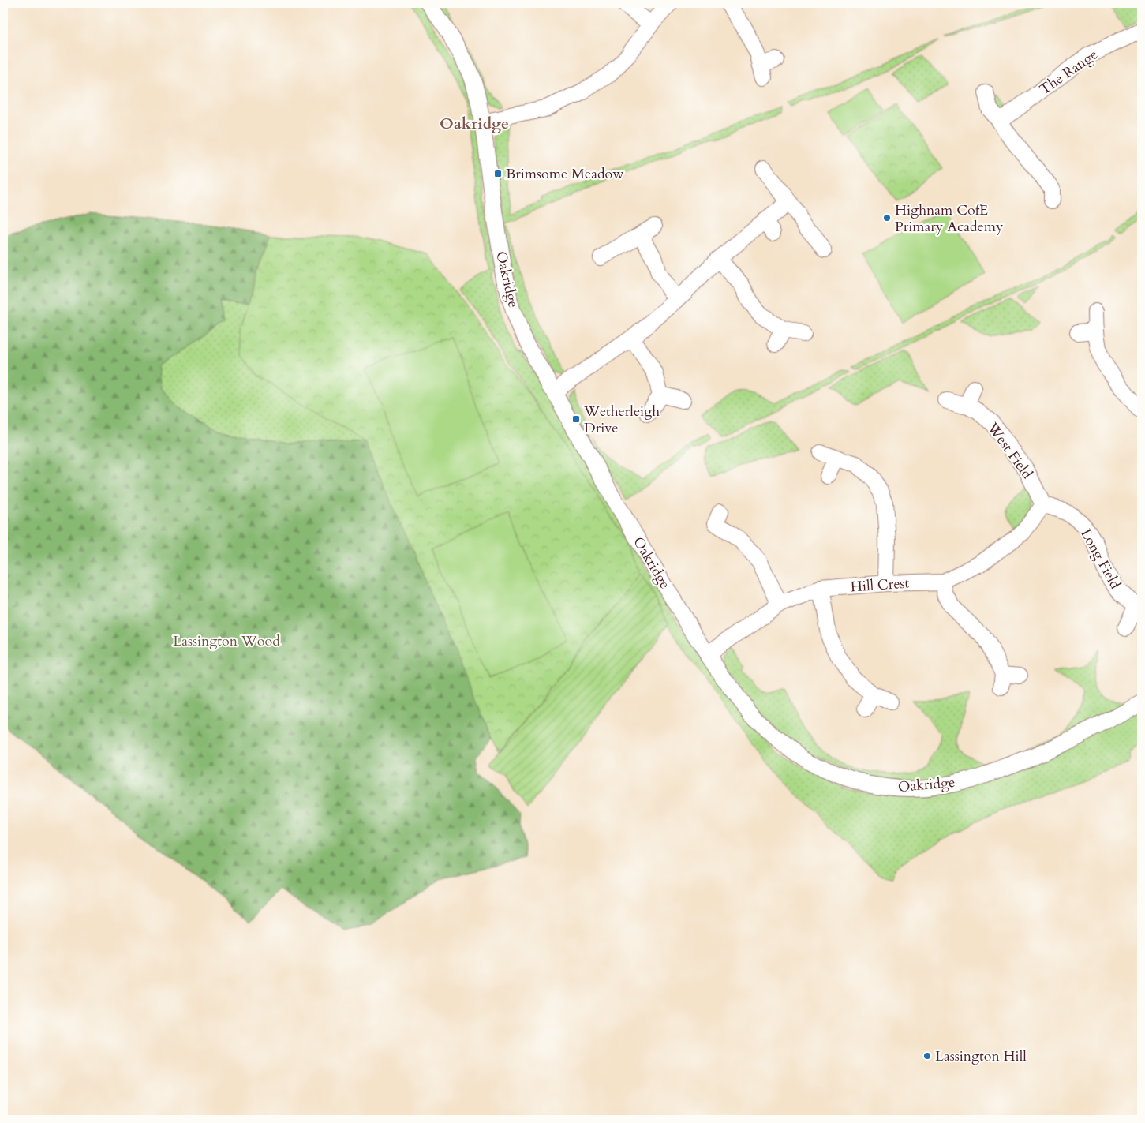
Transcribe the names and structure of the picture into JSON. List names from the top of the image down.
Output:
{
  "streets": {
    "street": [
      "The Range",
      "Oakridge",
      "West Field",
      "Long Field",
      "Hill Crest"
    ]
  },
  "crossings": [
    ["Oakridge", "Hill Crest"],
    ["West Field", "Long Field"],
    ["West Field", "Hill Crest"],
    ["Long Field", "Hill Crest"]
  ],
  "districts": ["Oakridge"],
  "parks": ["Lassington Wood"],
  "places": {
    "transit": ["Brimsome Meadow", "Wetherleigh Drive"],
    "other": ["Highnam CofE Primary Academy", "Lassington Hill"]
  }
}
